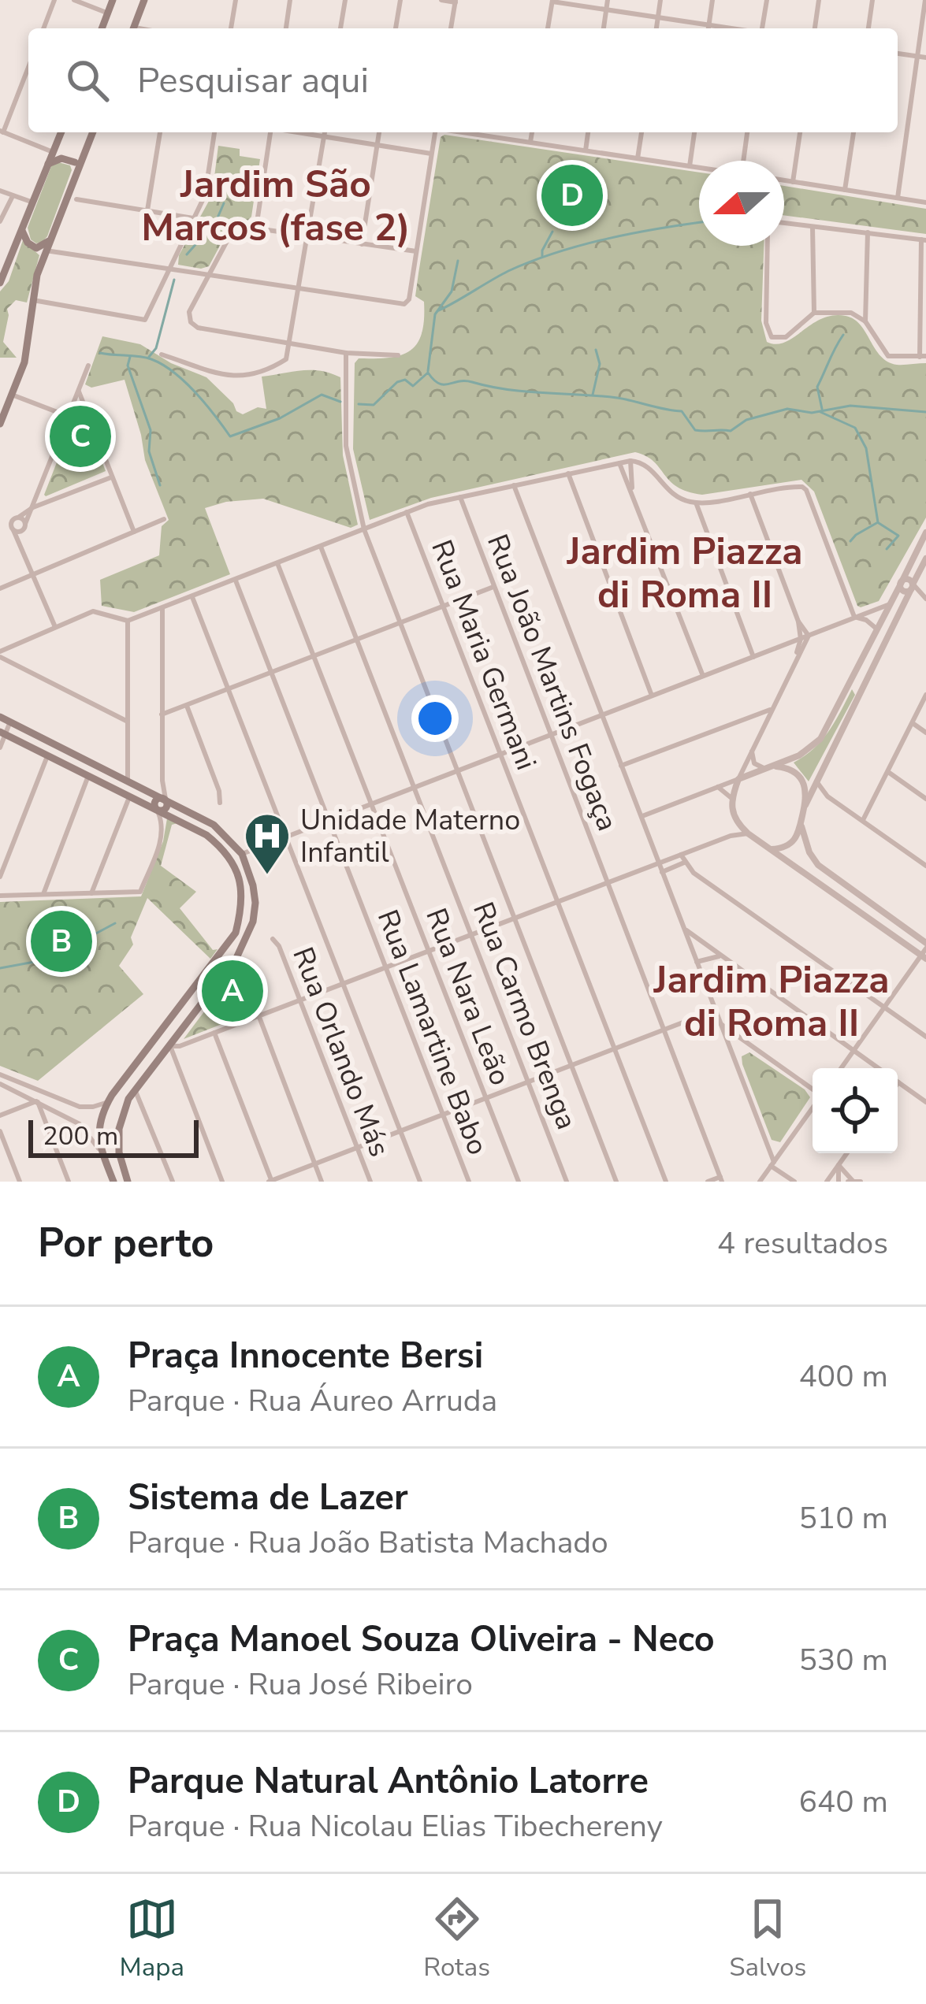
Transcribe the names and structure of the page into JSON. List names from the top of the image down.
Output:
{
  "streets": {
    "street": [
      "Rua Maria Germani",
      "Rua João Martins Fogaça",
      "Rua Nara Leão",
      "Rua Carmo Brenga",
      "Rua Lamartine Babo",
      "Rua Orlando Más"
    ]
  },
  "districts": ["Jardim São Marcos (fase 2)", "Jardim Piazza di Roma II", "Jardim Piazza di Roma II"],
  "places": {
    "hospital": ["Unidade Materno Infantil"]
  },
  "scale_bar": "200 m",
  "north": "left",
  "page": {
    "search": "Pesquisar aqui",
    "pins": [
      "D",
      "C",
      "B",
      "A"
    ],
    "scale": "200 m",
    "heading": ["Por perto", "4 resultados"],
    "list": [
      {
        "mark": "A",
        "name": "Praça Innocente Bersi",
        "note": "Parque · Rua Áureo Arruda",
        "value": "400 m"
      },
      {
        "mark": "B",
        "name": "Sistema de Lazer",
        "note": "Parque · Rua João Batista Machado",
        "value": "510 m"
      },
      {
        "mark": "C",
        "name": "Praça Manoel Souza Oliveira - Neco",
        "note": "Parque · Rua José Ribeiro",
        "value": "530 m"
      },
      {
        "mark": "D",
        "name": "Parque Natural Antônio Latorre",
        "note": "Parque · Rua Nicolau Elias Tibechereny",
        "value": "640 m"
      }
    ],
    "nav": ["Mapa", "Rotas", "Salvos"]
  }
}
